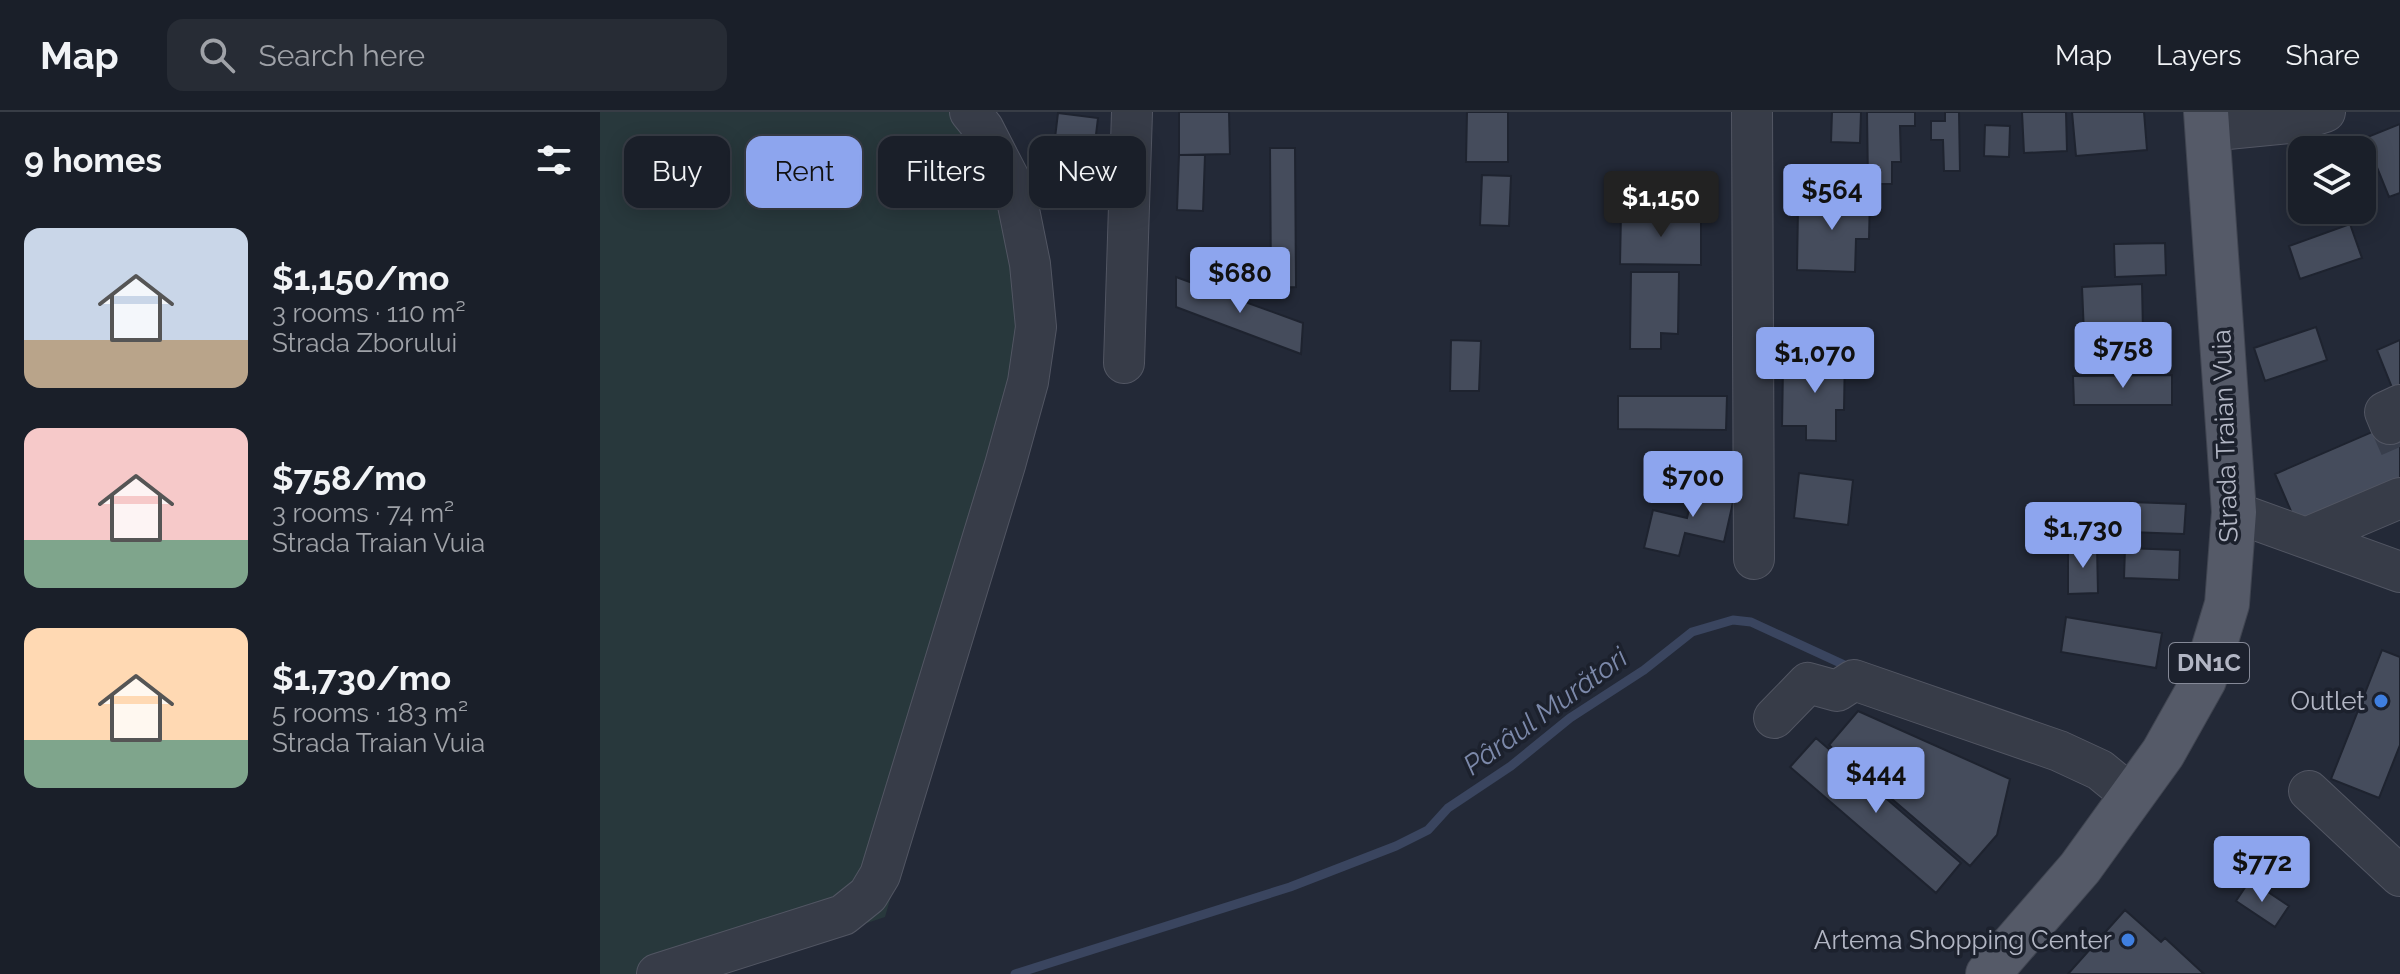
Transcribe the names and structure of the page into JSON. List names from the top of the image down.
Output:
{
  "streets": {
    "main road": ["Strada Traian Vuia", "DN1C"]
  },
  "water": ["Pârâul Murători"],
  "places": ["Outlet", "Artema Shopping Center"],
  "page": {
    "header": "Map",
    "search": "Search here",
    "nav": ["Map", "Layers", "Share"],
    "heading": "9 homes",
    "chip": [
      "Buy",
      "Rent",
      "Filters",
      "New"
    ],
    "price": [
      "$564",
      "$1,150",
      "$680",
      "$758",
      "$1,070",
      "$700",
      "$1,730",
      "$444",
      "$772"
    ],
    "list": [
      {
        "name": "$1,150/mo",
        "note": "3 rooms · 110 m² · Strada Zborului"
      },
      {
        "name": "$758/mo",
        "note": "3 rooms · 74 m² · Strada Traian Vuia"
      },
      {
        "name": "$1,730/mo",
        "note": "5 rooms · 183 m² · Strada Traian Vuia"
      }
    ]
  }
}
